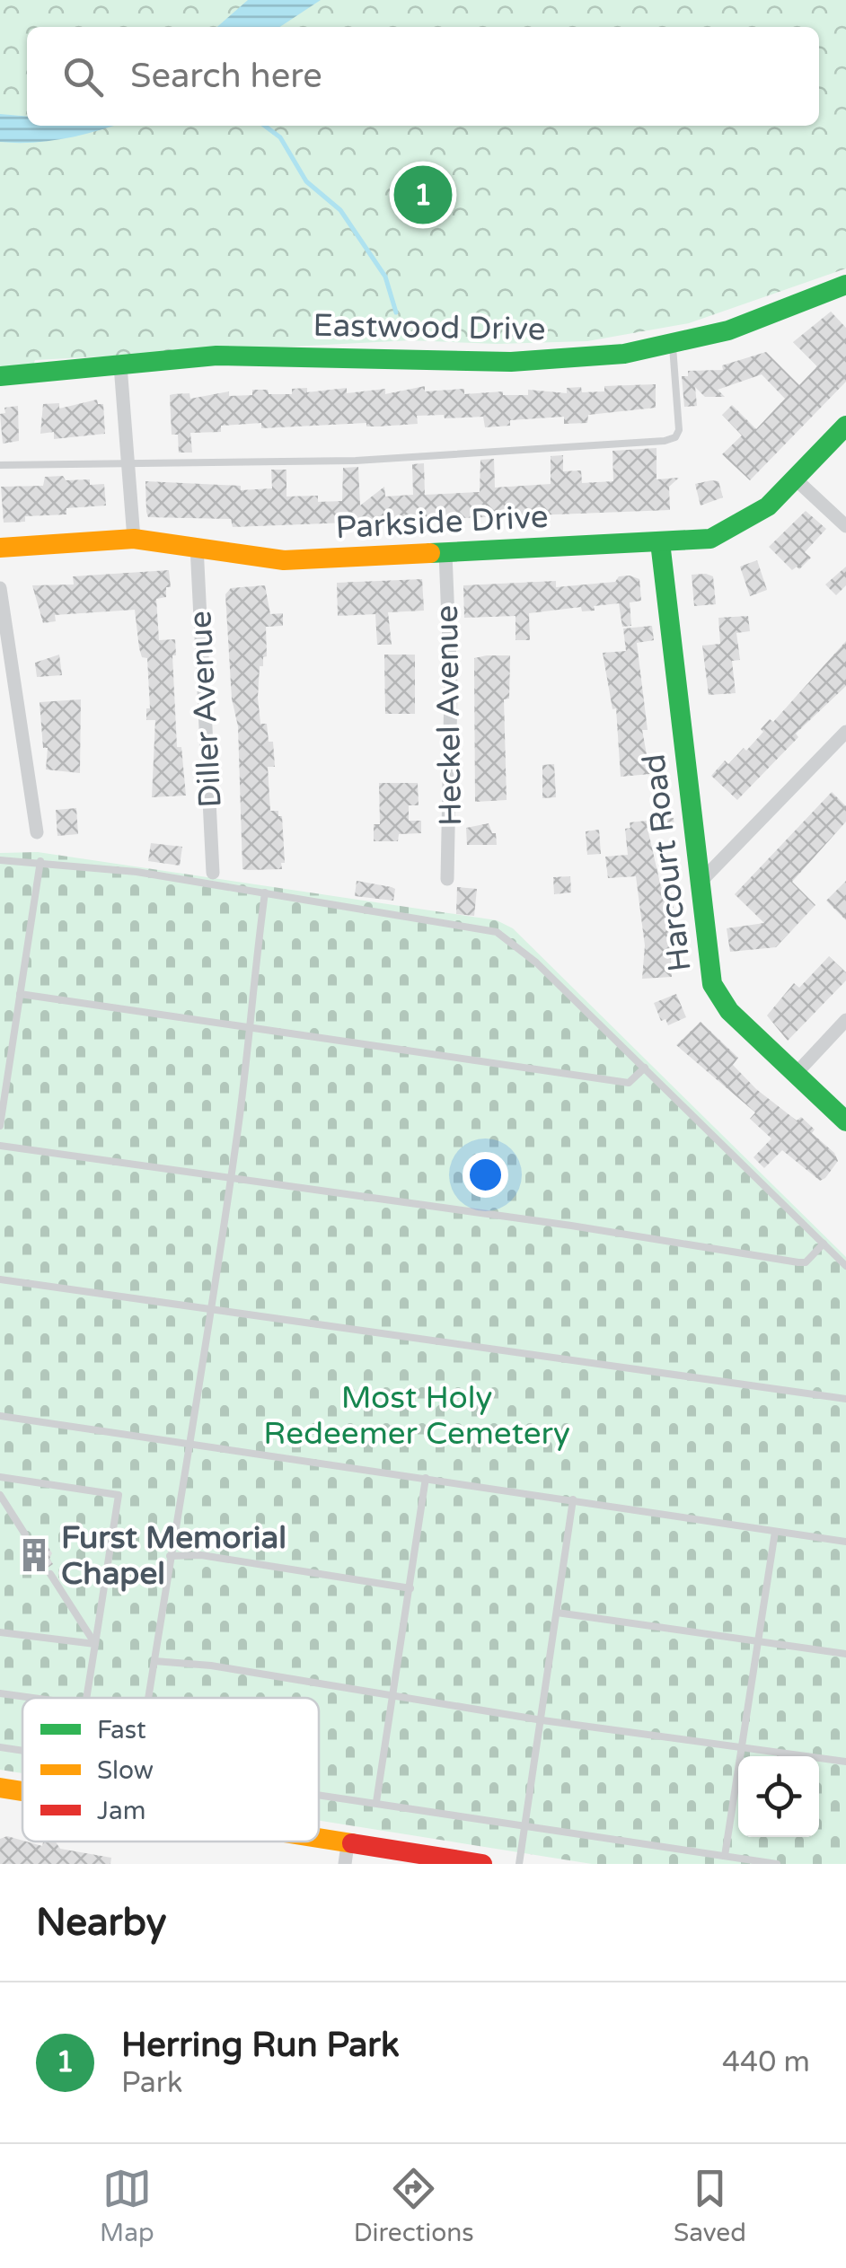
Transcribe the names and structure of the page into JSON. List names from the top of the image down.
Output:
{
  "streets": {
    "street": [
      "Eastwood Drive",
      "Parkside Drive",
      "Diller Avenue",
      "Heckel Avenue",
      "Harcourt Road"
    ]
  },
  "crossings": [
    ["Parkside Drive", "Diller Avenue"],
    ["Parkside Drive", "Heckel Avenue"],
    ["Parkside Drive", "Harcourt Road"]
  ],
  "parks": ["Most Holy Redeemer Cemetery"],
  "places": {
    "building": ["Furst Memorial Chapel"]
  },
  "legend": ["Fast", "Slow", "Jam"],
  "page": {
    "search": "Search here",
    "pins": "1",
    "heading": "Nearby",
    "list": [
      {
        "mark": "1",
        "name": "Herring Run Park",
        "note": "Park",
        "value": "440 m"
      }
    ],
    "nav": ["Map", "Directions", "Saved"]
  }
}
